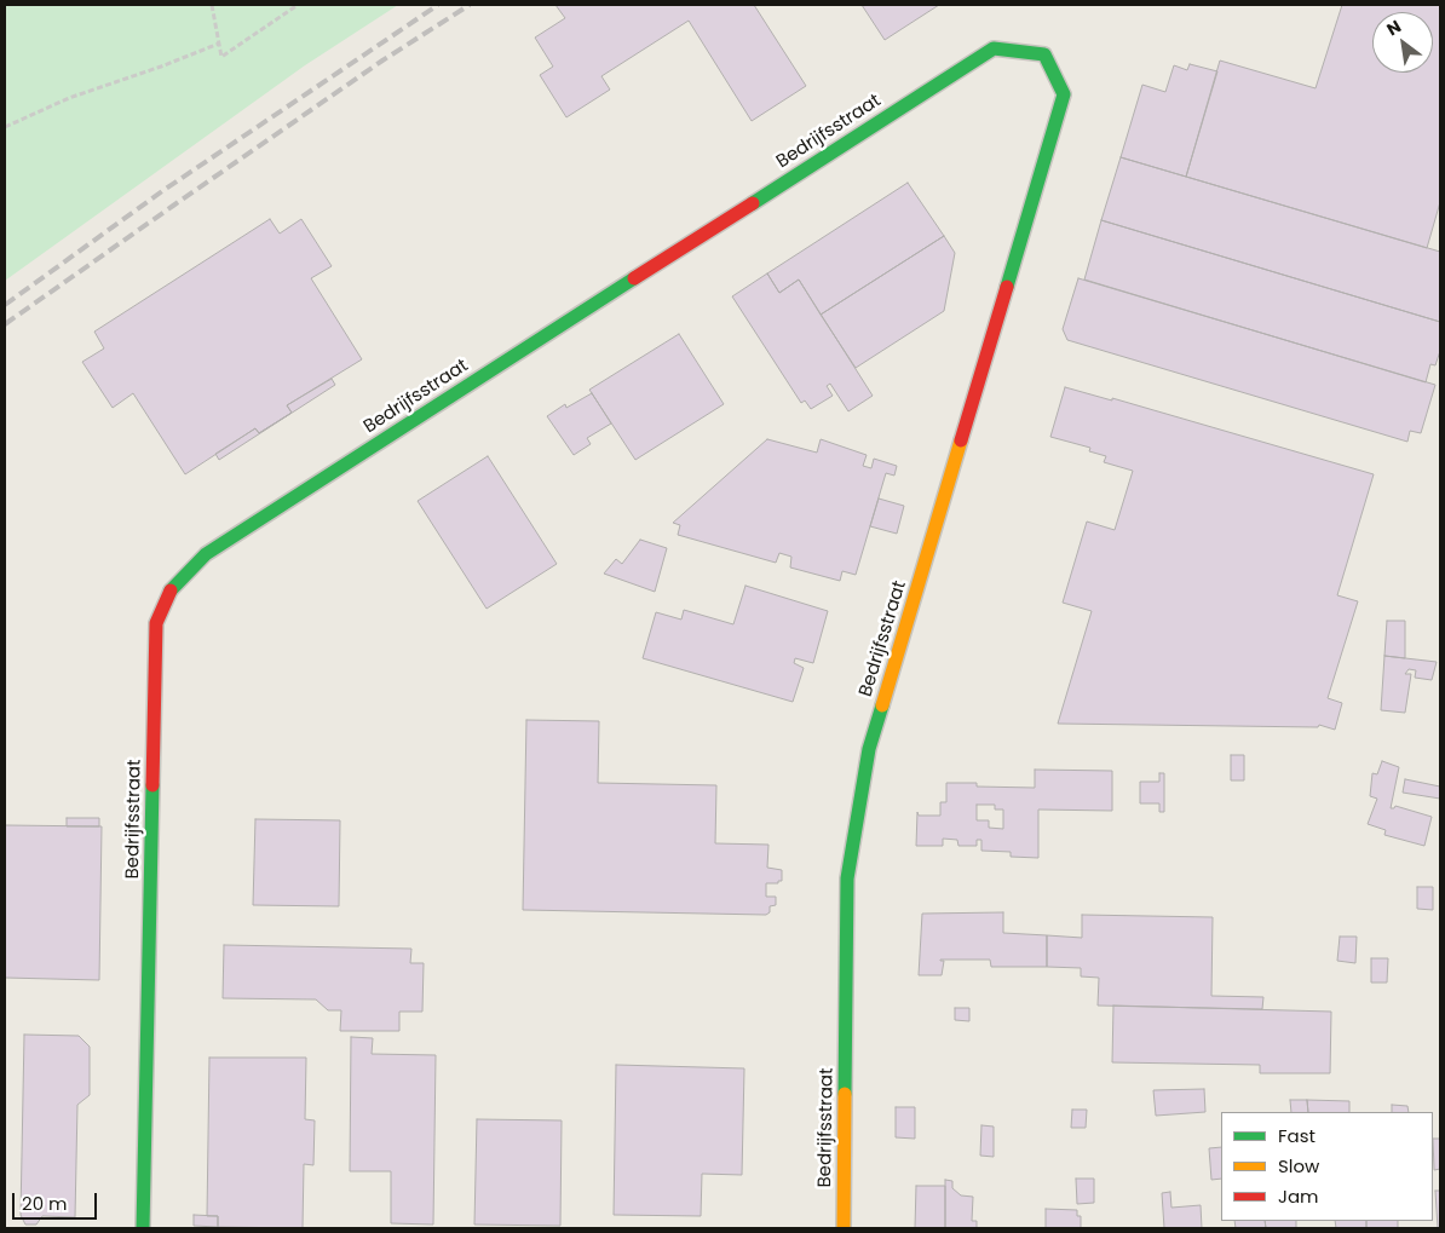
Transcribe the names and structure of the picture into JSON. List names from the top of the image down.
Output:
{
  "streets": {
    "street": ["Bedrijfsstraat"]
  },
  "legend": ["Fast", "Slow", "Jam"],
  "scale_bar": "20 m",
  "north": "top left"
}
